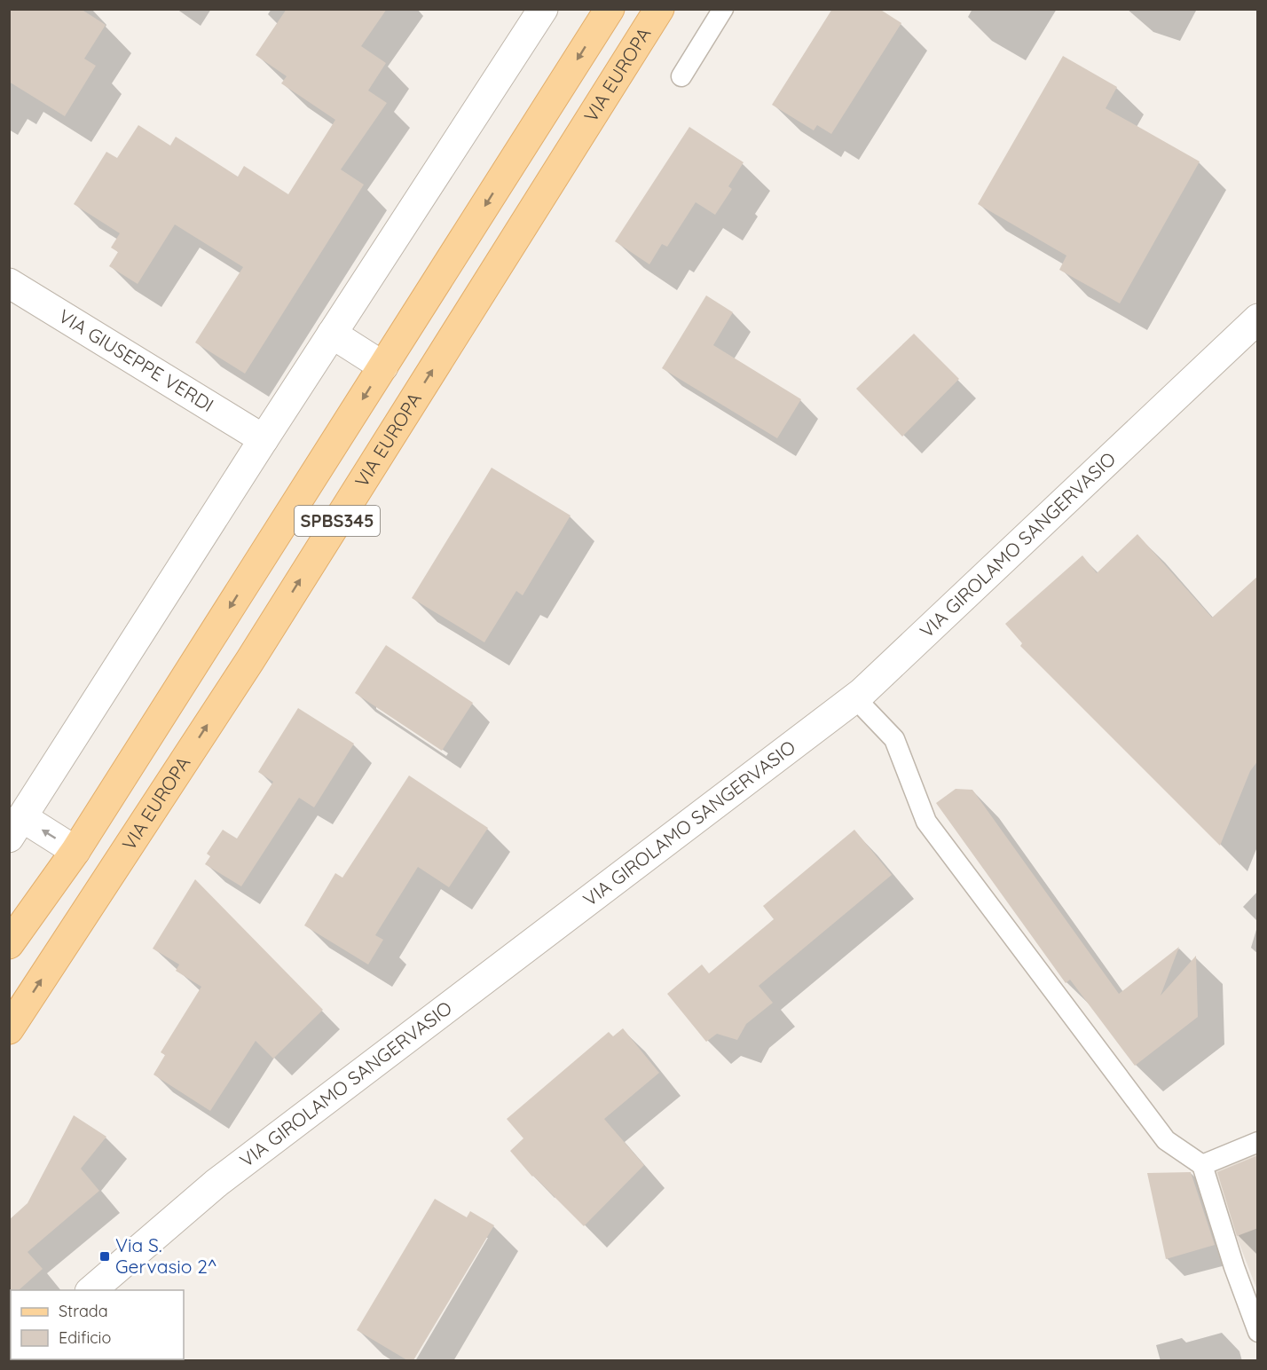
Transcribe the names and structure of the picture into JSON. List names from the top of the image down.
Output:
{
  "streets": {
    "main road": ["VIA EUROPA", "SPBS345"],
    "street": ["VIA GIUSEPPE VERDI", "VIA GIROLAMO SANGERVASIO"]
  },
  "places": {
    "transit": ["Via S. Gervasio 2^"]
  },
  "legend": ["Strada", "Edificio"]
}
